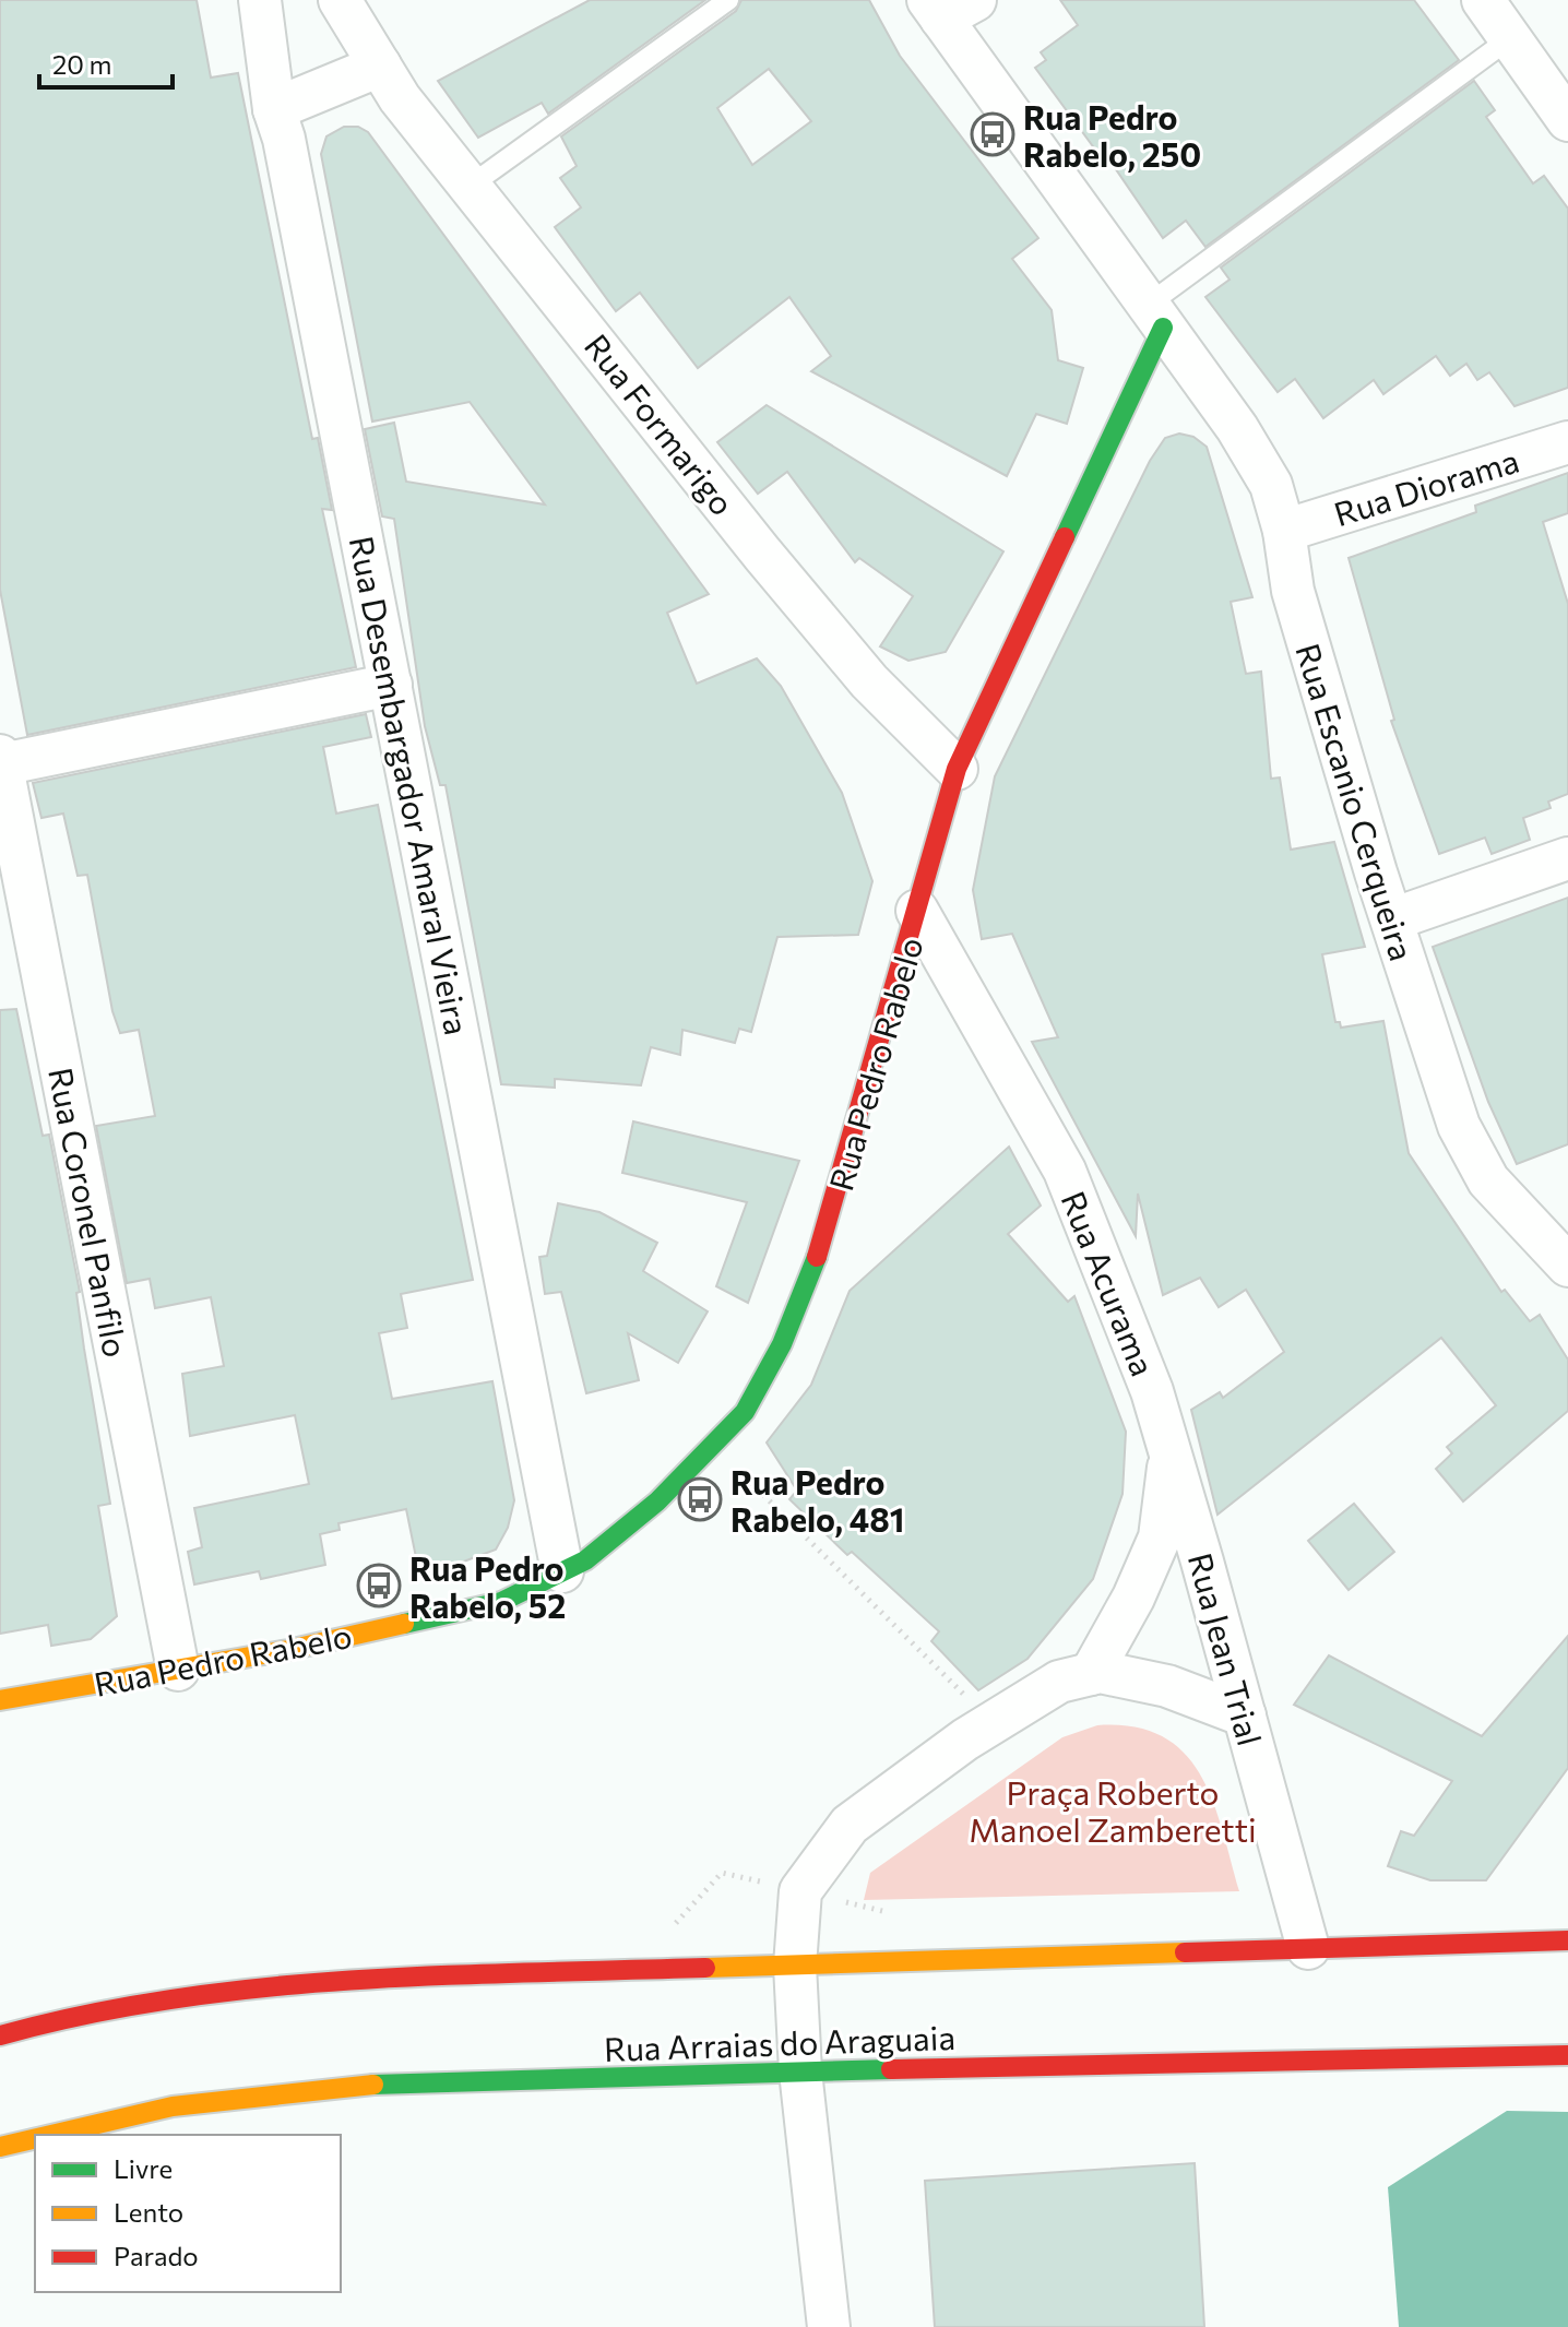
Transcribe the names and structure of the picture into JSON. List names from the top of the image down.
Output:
{
  "streets": {
    "main road": ["Rua Pedro Rabelo", "Rua Arraias do Araguaia"],
    "street": [
      "Rua Formarigo",
      "Rua Diorama",
      "Rua Desembargador Amaral Vieira",
      "Rua Escanio Cerqueira",
      "Rua Coronel Panfilo",
      "Rua Acurama",
      "Rua Jean Trial"
    ]
  },
  "crossings": [
    ["Rua Formarigo", "Rua Pedro Rabelo"],
    ["Rua Diorama", "Rua Escanio Cerqueira"],
    ["Rua Desembargador Amaral Vieira", "Rua Pedro Rabelo"],
    ["Rua Escanio Cerqueira", "Rua Pedro Rabelo"],
    ["Rua Pedro Rabelo", "Rua Coronel Panfilo"],
    ["Rua Pedro Rabelo", "Rua Acurama"],
    ["Rua Acurama", "Rua Jean Trial"]
  ],
  "parks": ["Praça Roberto Manoel Zamberetti"],
  "places": {
    "bus stop": ["Rua Pedro Rabelo, 250", "Rua Pedro Rabelo, 481", "Rua Pedro Rabelo, 52"]
  },
  "legend": ["Livre", "Lento", "Parado"],
  "scale_bar": "20 m"
}
